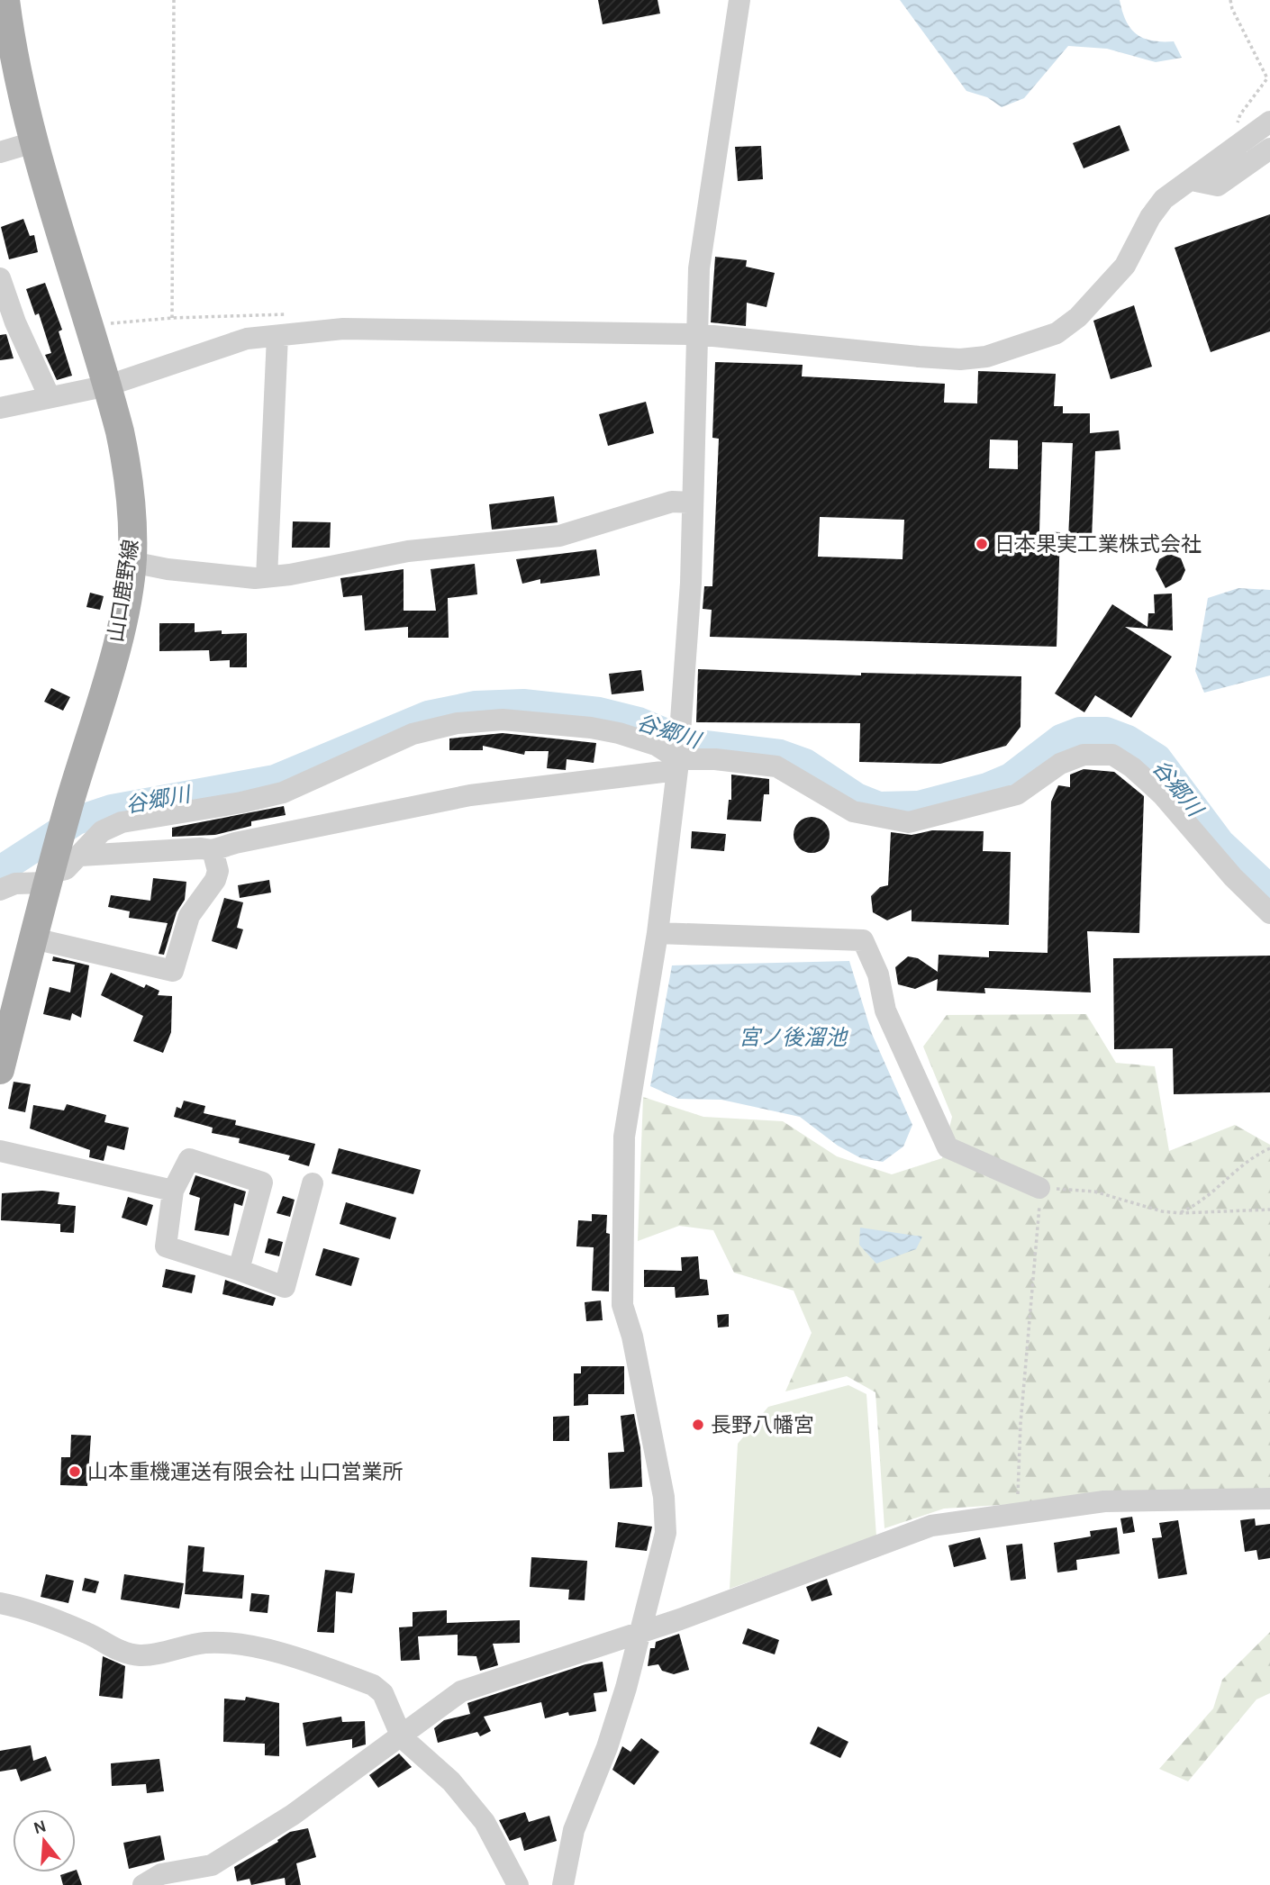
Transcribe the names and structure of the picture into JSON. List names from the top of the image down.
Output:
{
  "streets": {
    "main road": ["山口鹿野線"]
  },
  "water": ["谷郷川", "宮ノ後溜池"],
  "places": ["日本果実工業株式会社", "長野八幡宮", "山本重機運送有限会社 山口営業所"],
  "north": "top"
}
